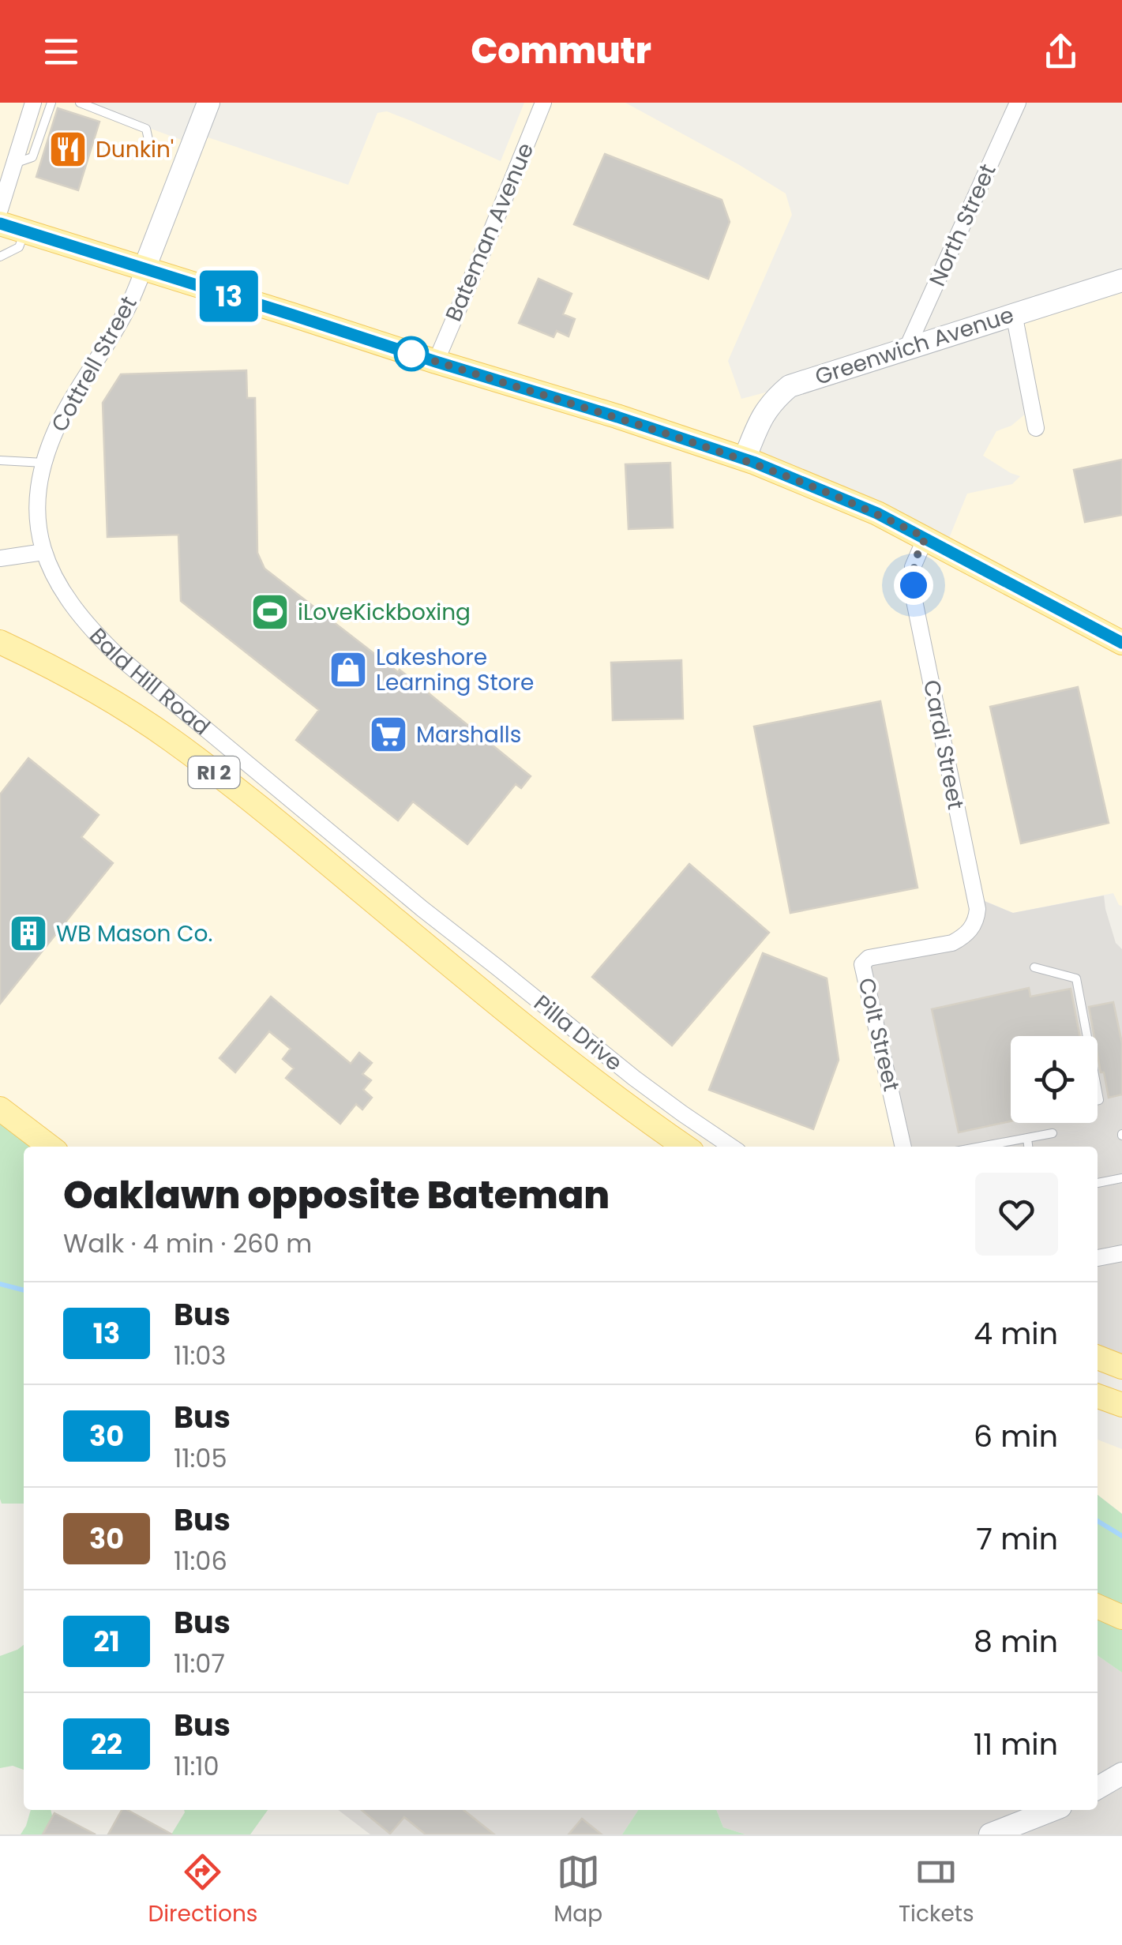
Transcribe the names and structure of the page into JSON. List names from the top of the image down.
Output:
{
  "streets": {
    "main road": ["RI 2"],
    "street": [
      "North Street",
      "Bateman Avenue",
      "Greenwich Avenue",
      "Cottrell Street",
      "Bald Hill Road",
      "Cardi Street",
      "Pilla Drive",
      "Colt Street"
    ]
  },
  "crossings": [
    ["North Street", "Greenwich Avenue"],
    ["Cottrell Street", "Bald Hill Road"],
    ["Bald Hill Road", "Pilla Drive"],
    ["Cardi Street", "Colt Street"]
  ],
  "places": {
    "restaurant": ["Dunkin'"],
    "sports": ["iLoveKickboxing"],
    "shop": ["Lakeshore Learning Store"],
    "supermarket": ["Marshalls"],
    "building": ["WB Mason Co."]
  },
  "lines": ["bus line 13"],
  "page": {
    "header": "Commutr",
    "on_map": "13",
    "heading": ["Oaklawn opposite Bateman", "Walk · 4 min · 260 m"],
    "list": [
      {
        "mark": "13",
        "name": "Bus",
        "note": "11:03",
        "value": "4 min"
      },
      {
        "mark": "30",
        "name": "Bus",
        "note": "11:05",
        "value": "6 min"
      },
      {
        "mark": "30",
        "name": "Bus",
        "note": "11:06",
        "value": "7 min"
      },
      {
        "mark": "21",
        "name": "Bus",
        "note": "11:07",
        "value": "8 min"
      },
      {
        "mark": "22",
        "name": "Bus",
        "note": "11:10",
        "value": "11 min"
      }
    ],
    "tabs": ["Directions", "Map", "Tickets"]
  }
}
